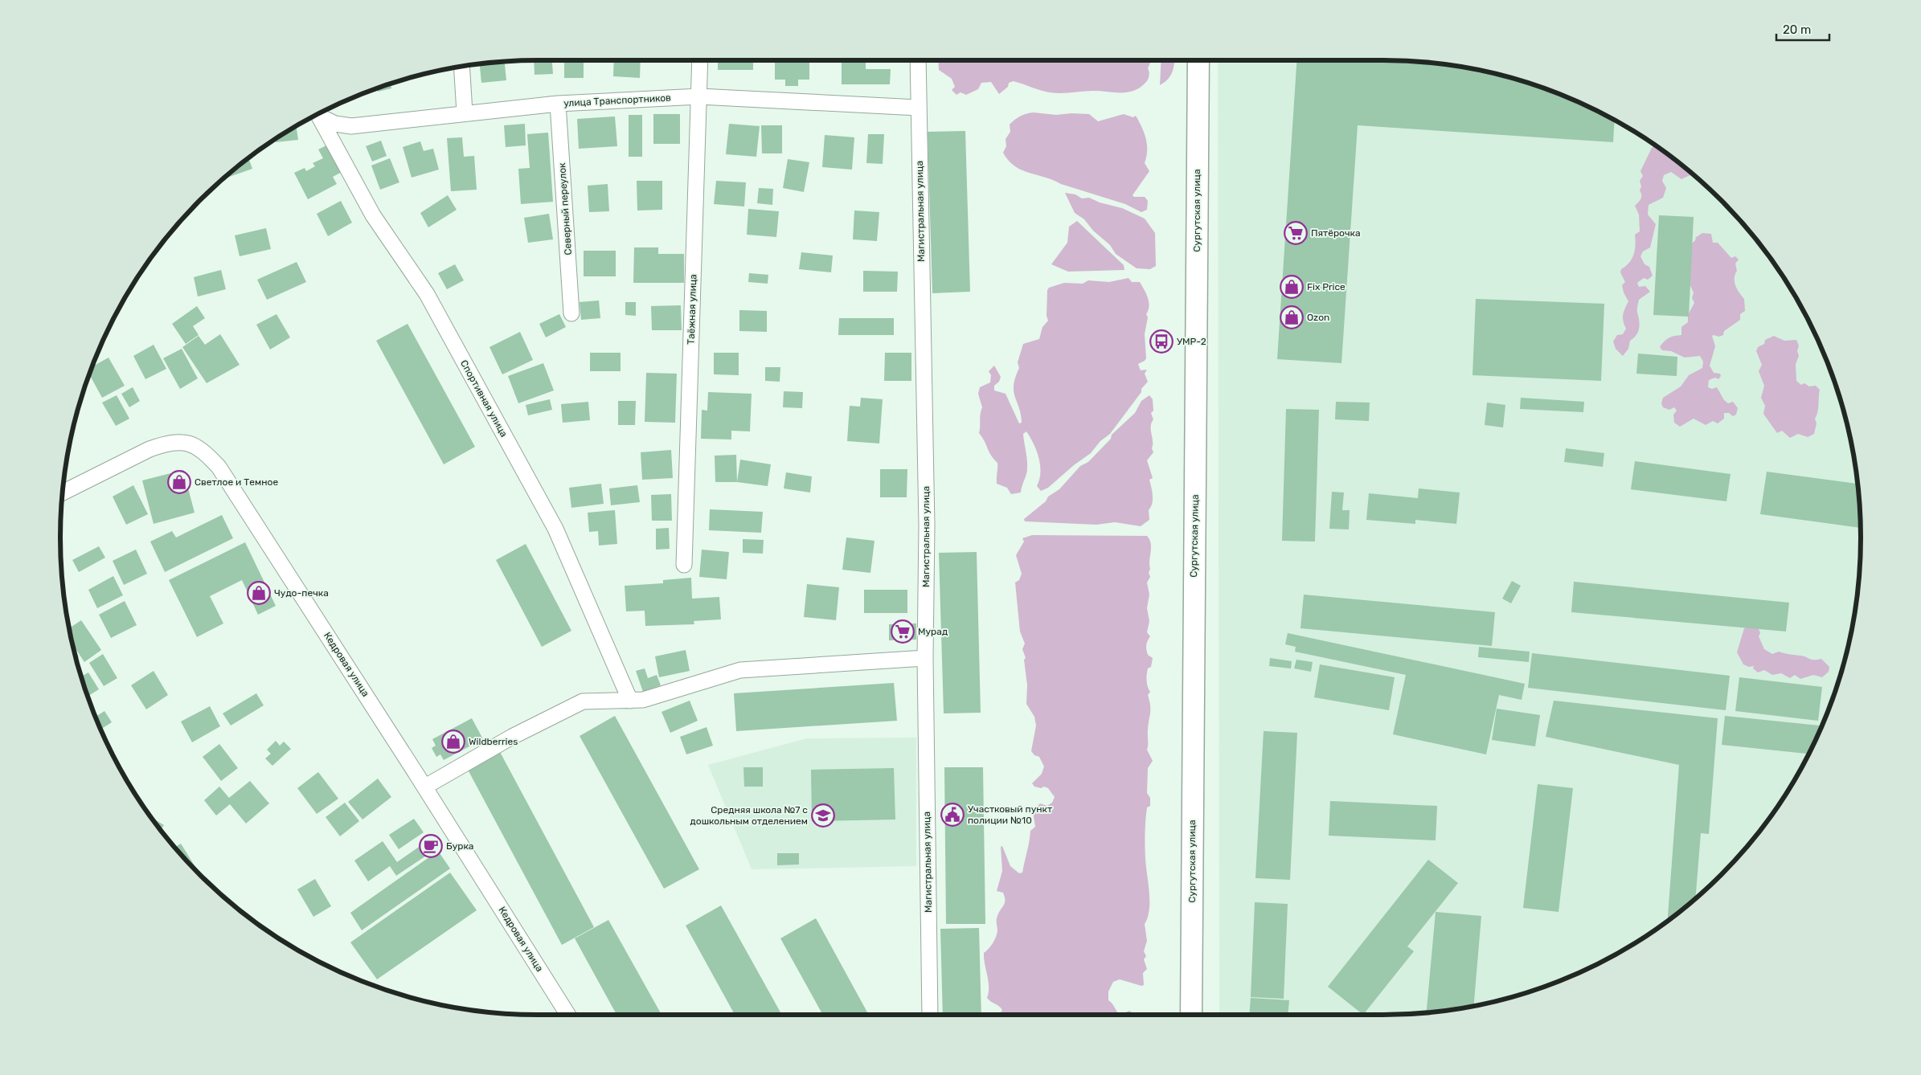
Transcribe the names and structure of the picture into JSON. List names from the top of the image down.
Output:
{
  "streets": {
    "main road": ["Сургутская улица"],
    "street": [
      "улица Транспортников",
      "Северный переулок",
      "Магистральная улица",
      "Таёжная улица",
      "Спортивная улица",
      "Кедровая улица"
    ]
  },
  "crossings": [
    ["улица Транспортников", "Северный переулок"],
    ["улица Транспортников", "Магистральная улица"],
    ["улица Транспортников", "Таёжная улица"]
  ],
  "places": {
    "supermarket": ["Пятёрочка", "Мурад"],
    "shop": [
      "Fix Price",
      "Ozon",
      "Светлое и Темное",
      "Чудо-печка",
      "Wildberries"
    ],
    "bus stop": ["УМР-2"],
    "public building": ["Участковый пункт полиции №10"],
    "school or university": ["Средняя школа №7 с дошкольным отделением"],
    "cafe": ["Бурка"]
  },
  "scale_bar": "20 m"
}
